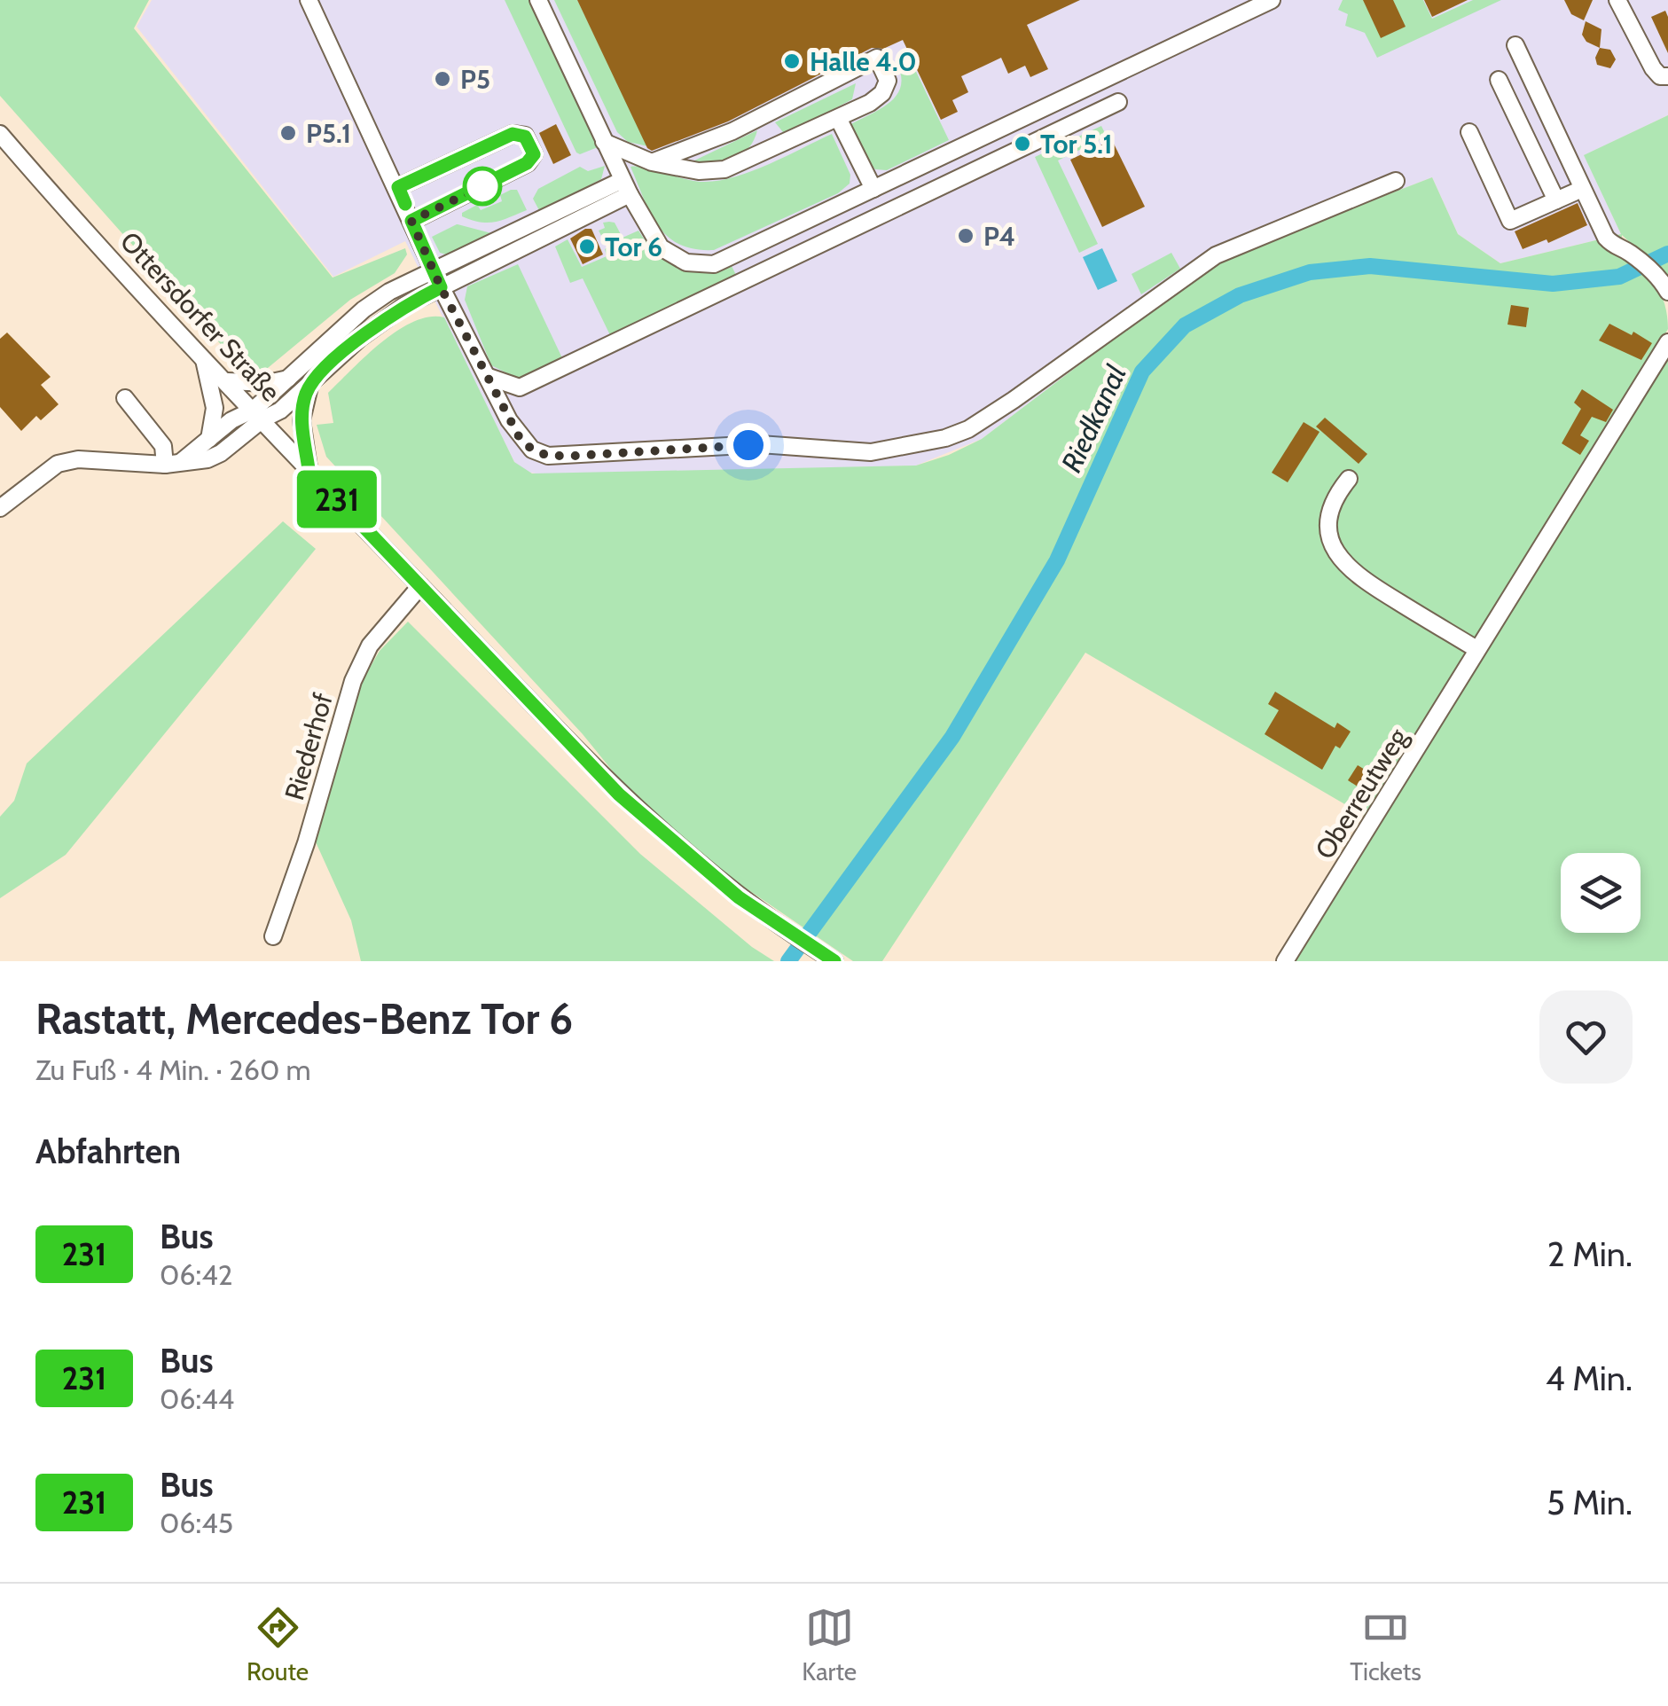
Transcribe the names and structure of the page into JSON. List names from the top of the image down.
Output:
{
  "streets": {
    "street": ["Ottersdorfer Straße", "Riederhof", "Oberreutweg"]
  },
  "crossings": [
    ["Ottersdorfer Straße", "Riederhof"]
  ],
  "water": ["Riedkanal"],
  "places": [
    "Halle 4.0",
    "P5",
    "P5.1",
    "Tor 5.1",
    "P4",
    "Tor 6"
  ],
  "lines": ["bus line 231"],
  "page": {
    "on_map": "231",
    "heading": [
      ["Rastatt, Mercedes-Benz Tor 6", "Zu Fuß · 4 Min. · 260 m"],
      "Abfahrten"
    ],
    "list": [
      {
        "mark": "231",
        "name": "Bus",
        "note": "06:42",
        "value": "2 Min."
      },
      {
        "mark": "231",
        "name": "Bus",
        "note": "06:44",
        "value": "4 Min."
      },
      {
        "mark": "231",
        "name": "Bus",
        "note": "06:45",
        "value": "5 Min."
      }
    ],
    "tabs": ["Route", "Karte", "Tickets"]
  }
}
